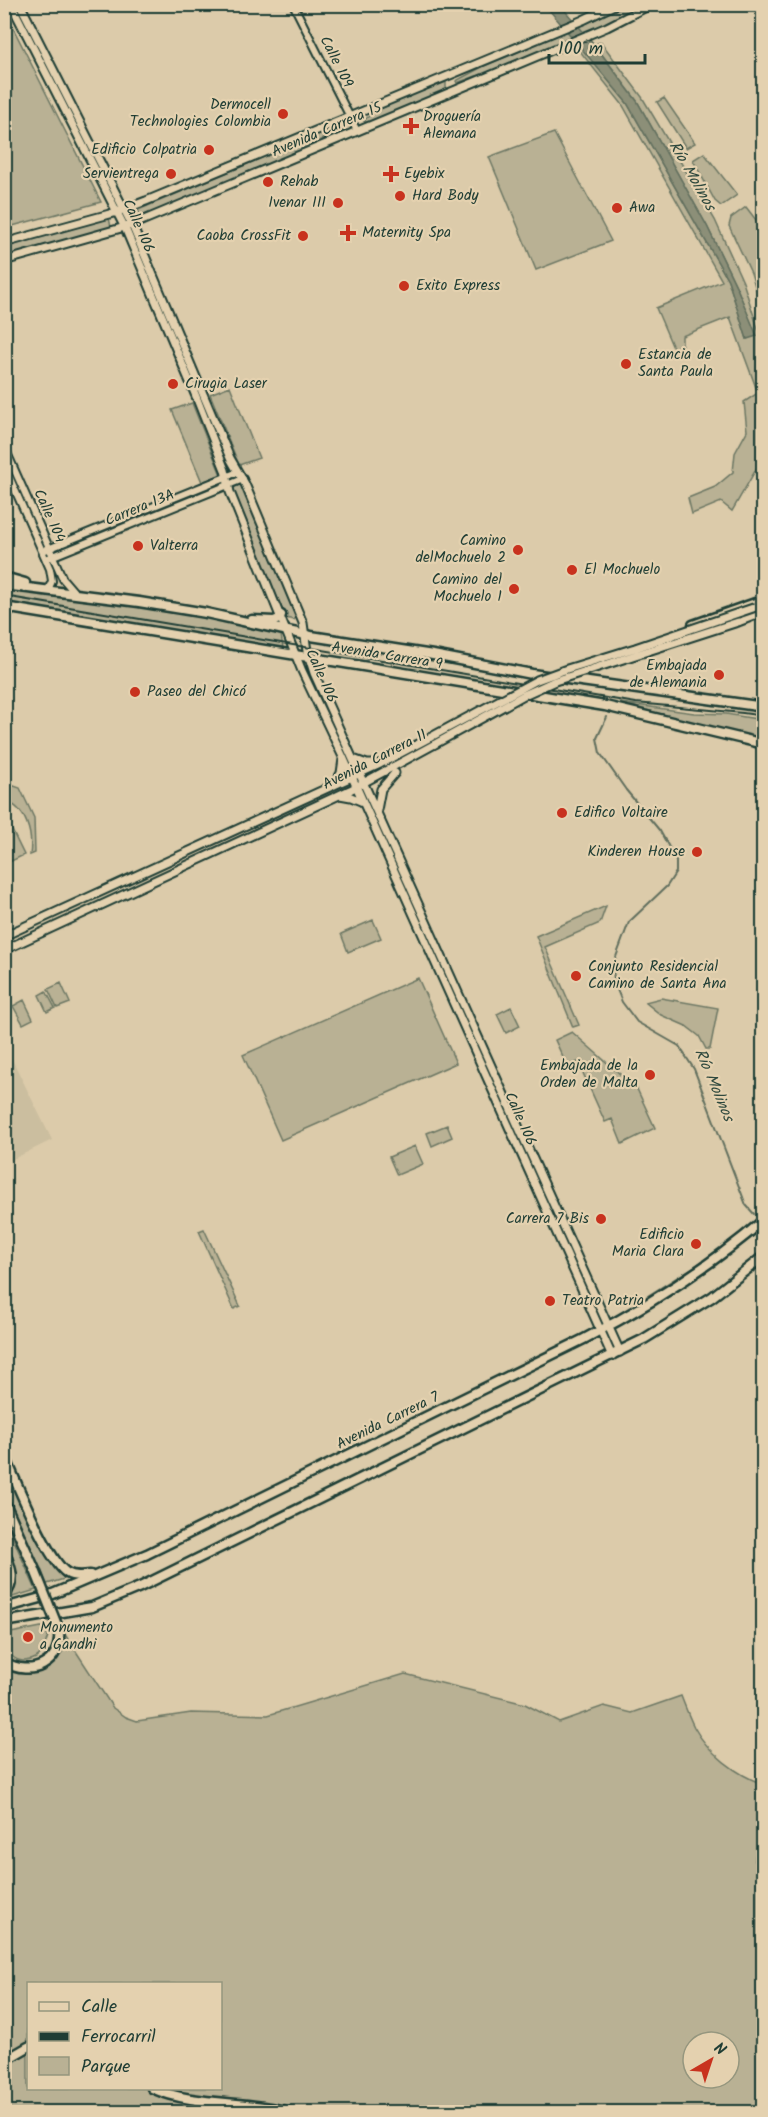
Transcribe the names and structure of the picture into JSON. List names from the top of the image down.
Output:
{
  "streets": {
    "main road": [
      "Avenida Carrera 15",
      "Calle 106",
      "Avenida Carrera 9",
      "Avenida Carrera 11",
      "Avenida Carrera 7"
    ],
    "street": ["Calle 109", "Carrera 13A", "Calle 104"]
  },
  "crossings": [
    ["Calle 109", "Avenida Carrera 15"],
    ["Avenida Carrera 15", "Calle 106"],
    ["Calle 106", "Carrera 13A"],
    ["Calle 106", "Avenida Carrera 9"],
    ["Calle 106", "Avenida Carrera 11"],
    ["Calle 106", "Avenida Carrera 7"],
    ["Carrera 13A", "Calle 104"],
    ["Calle 104", "Avenida Carrera 9"]
  ],
  "water": ["Río Molinos"],
  "places": {
    "other": [
      "Dermocell Technologies Colombia",
      "Edificio Colpatria",
      "Servientrega",
      "Rehab",
      "Hard Body",
      "Ivenar III",
      "Awa",
      "Caoba CrossFit",
      "Exito Express",
      "Estancia de Santa Paula",
      "Cirugia Laser",
      "Valterra",
      "Camino delMochuelo 2",
      "El Mochuelo",
      "Camino del Mochuelo 1",
      "Embajada de Alemania",
      "Paseo del Chicó",
      "Edifico Voltaire",
      "Kinderen House",
      "Conjunto Residencial Camino de Santa Ana",
      "Embajada de la Orden de Malta",
      "Carrera 7 Bis",
      "Edificio Maria Clara",
      "Teatro Patria",
      "Monumento a Gandhi"
    ],
    "health": ["Droguería Alemana", "Eyebix", "Maternity Spa"]
  },
  "legend": ["Calle", "Ferrocarril", "Parque"],
  "scale_bar": "100 m",
  "north": "top right"
}
